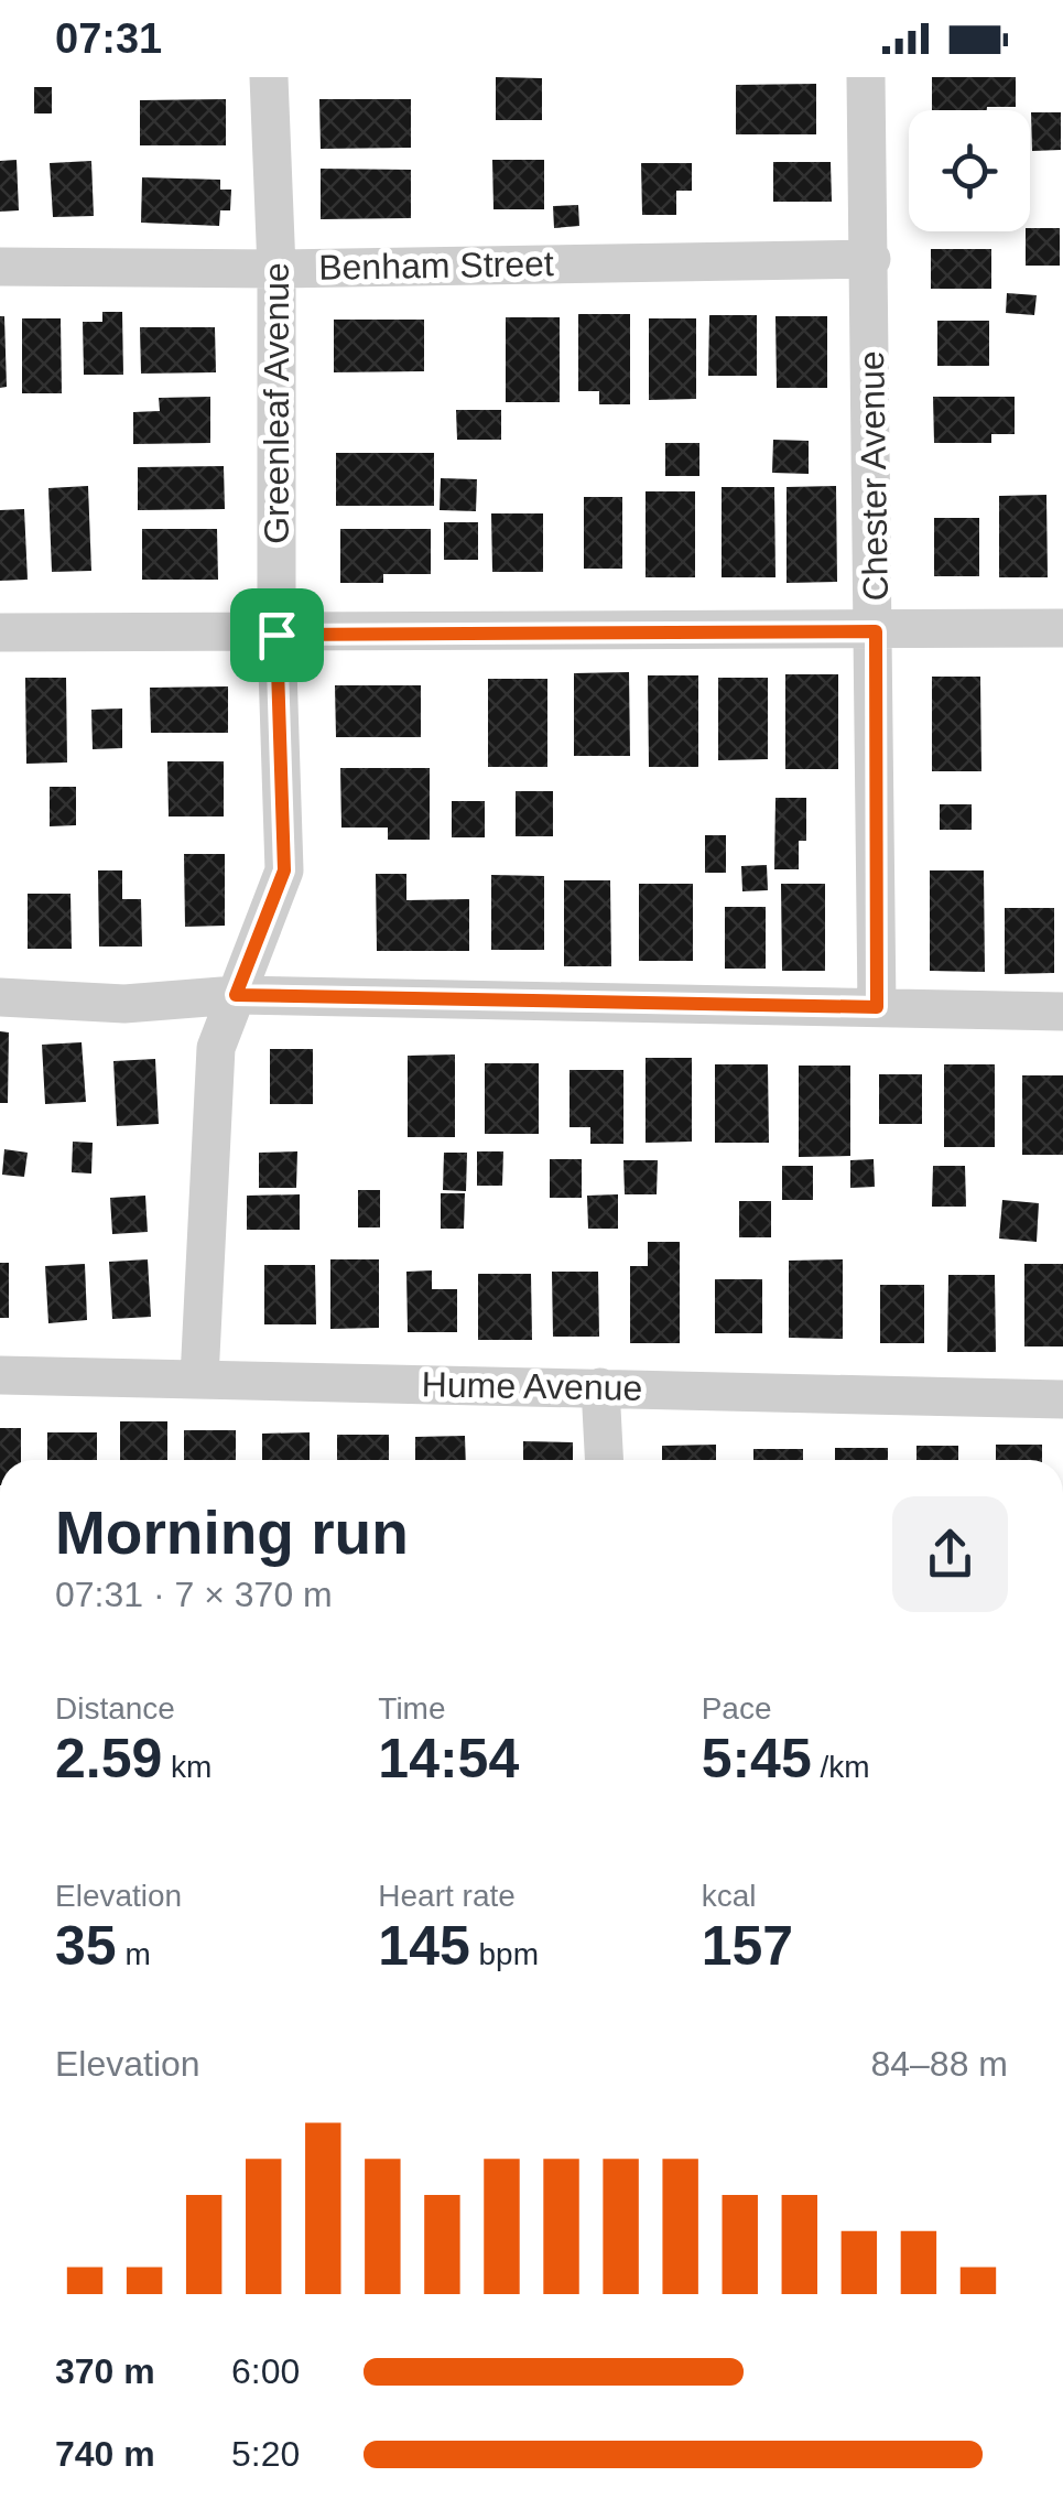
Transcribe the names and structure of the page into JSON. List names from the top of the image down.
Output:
{
  "streets": {
    "street": [
      "Benham Street",
      "Greenleaf Avenue",
      "Chester Avenue",
      "Hume Avenue"
    ]
  },
  "crossings": [
    ["Benham Street", "Greenleaf Avenue"],
    ["Benham Street", "Chester Avenue"],
    ["Greenleaf Avenue", "Hume Avenue"]
  ],
  "page": {
    "status": "07:31",
    "heading": ["Morning run", "07:31 · 7 × 370 m"],
    "stats": [
      ["Distance", "2.59 km"],
      ["Time", "14:54"],
      ["Pace", "5:45 /km"],
      ["Elevation", "35 m"],
      ["Heart rate", "145 bpm"],
      ["kcal", "157"]
    ],
    "chart": ["Elevation", "84–88 m"],
    "list": [
      {
        "name": "370 m",
        "note": "6:00"
      },
      {
        "name": "740 m",
        "note": "5:20"
      }
    ]
  }
}
